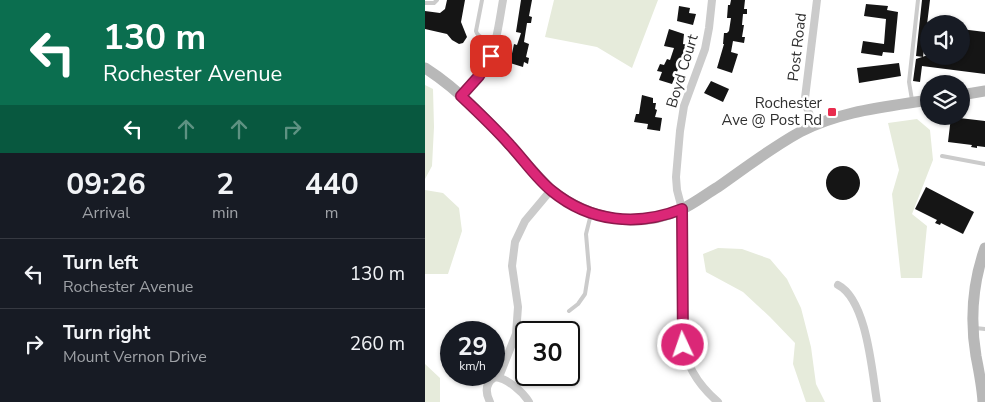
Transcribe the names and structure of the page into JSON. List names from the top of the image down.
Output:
{
  "streets": {
    "street": ["Post Road", "Boyd Court"]
  },
  "places": {
    "transit": ["Rochester Ave @ Post Rd"]
  },
  "page": {
    "turn": ["130 m", "Rochester Avenue"],
    "eta": [
      "09:26",
      "Arrival",
      "2",
      "min",
      "440",
      "m"
    ],
    "list": [
      {
        "name": "Turn left",
        "note": "Rochester Avenue",
        "value": "130 m"
      },
      {
        "name": "Turn right",
        "note": "Mount Vernon Drive",
        "value": "260 m"
      }
    ],
    "speed": "29 km/h",
    "limit": "30"
  }
}
